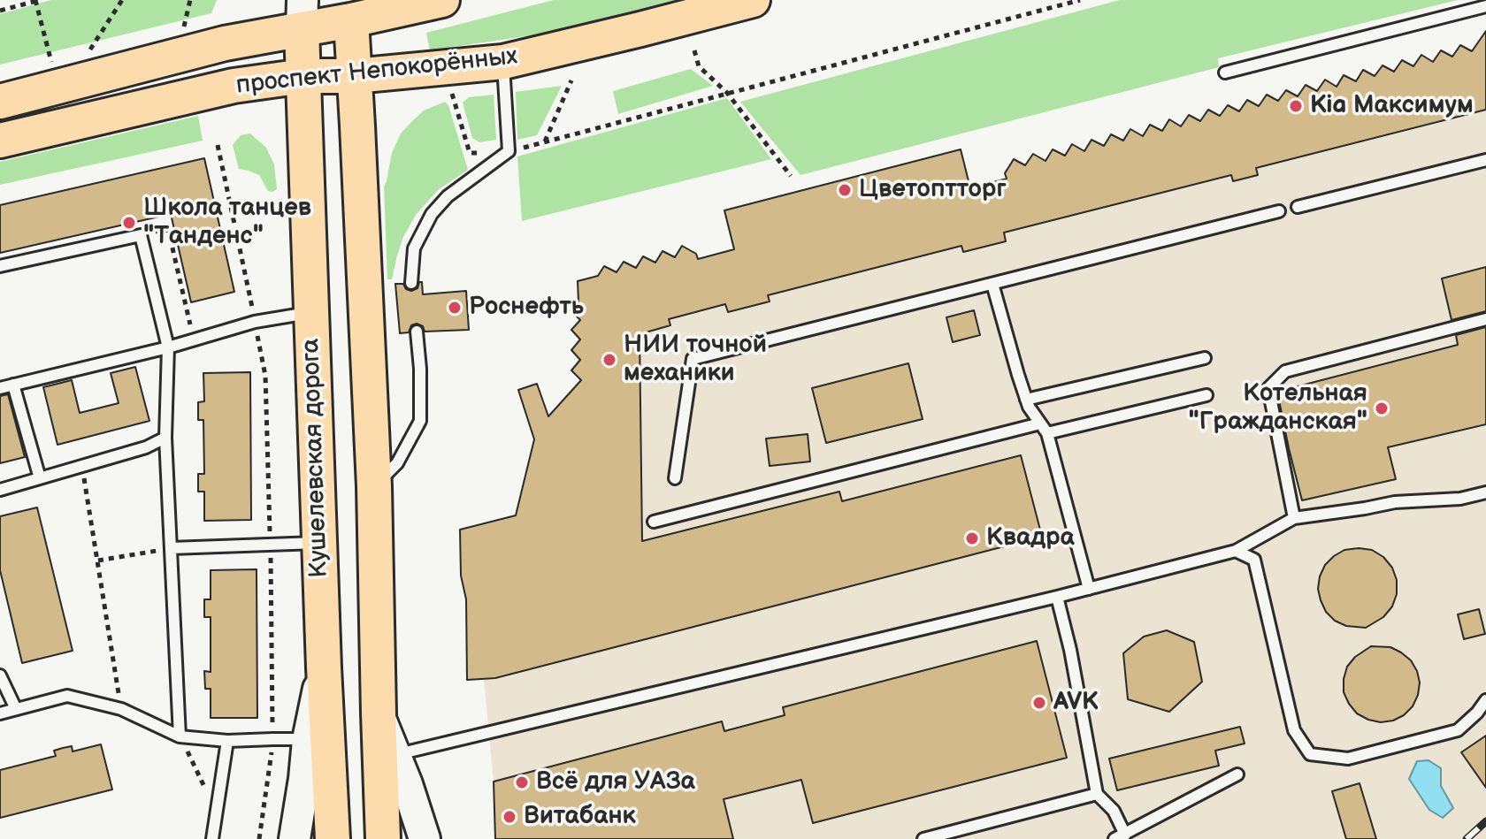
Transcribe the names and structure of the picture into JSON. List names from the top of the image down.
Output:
{
  "streets": {
    "main road": ["проспект Непокорённых", "Кушелевская дорога"]
  },
  "crossings": [
    ["проспект Непокорённых", "Кушелевская дорога"]
  ],
  "places": [
    "Kia Максимум",
    "Цветоптторг",
    "Школа танцев \"Танденс\"",
    "Роснефть",
    "НИИ точной механики",
    "Котельная \"Гражданская\"",
    "Квадра",
    "AVK",
    "Всё для УАЗа",
    "Витабанк"
  ]
}
